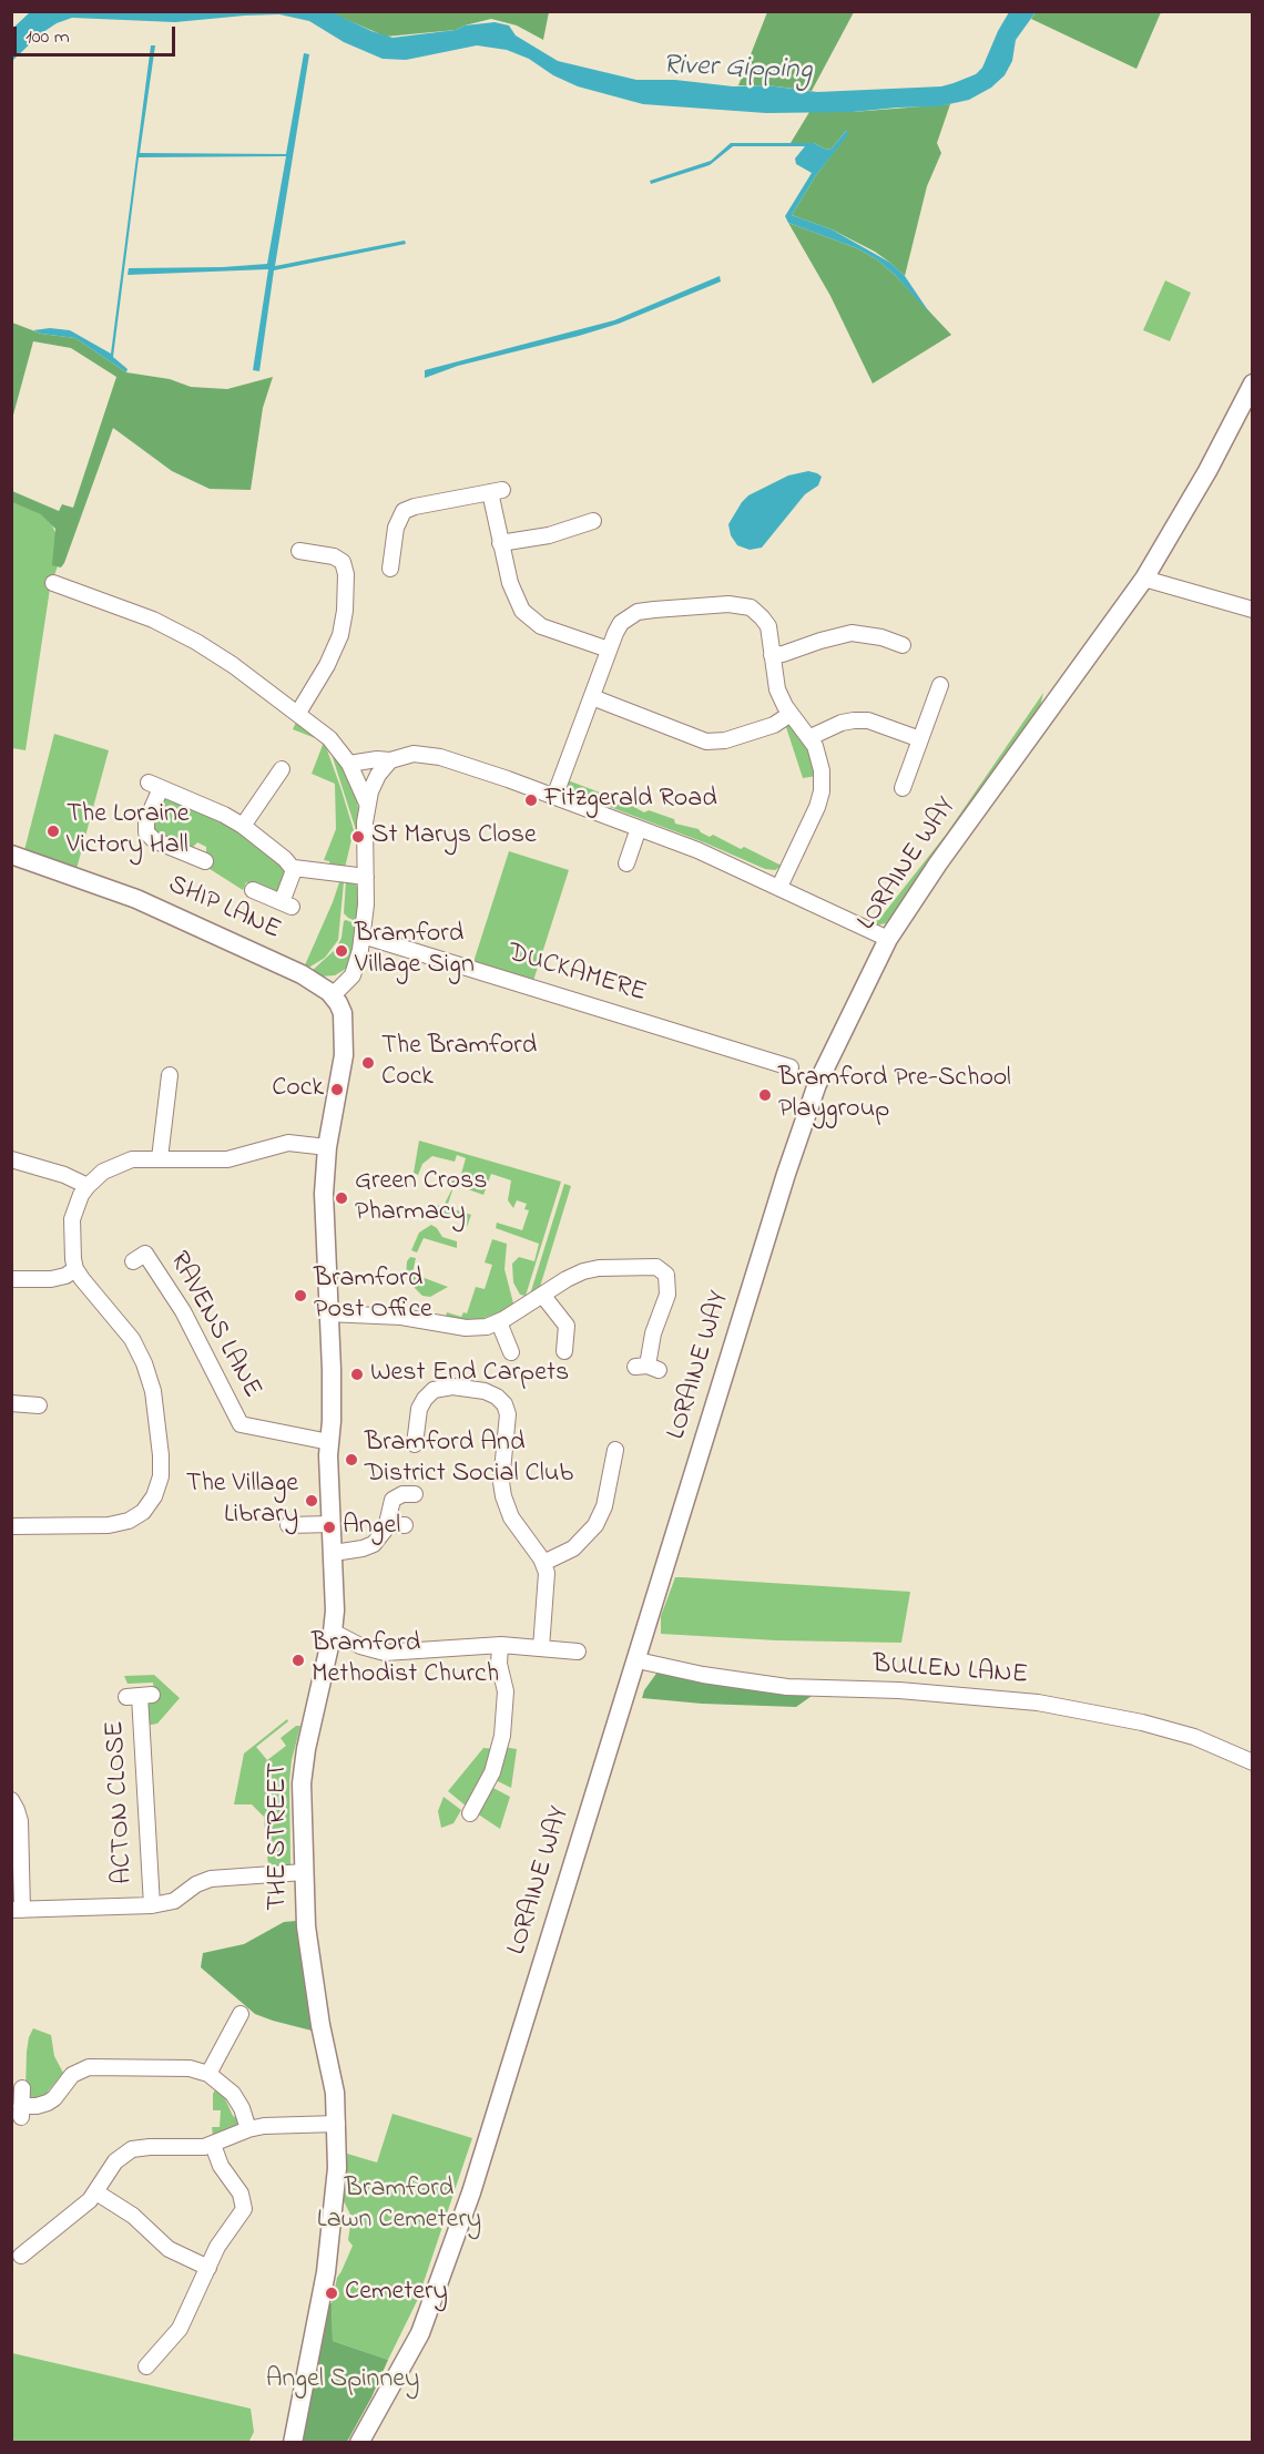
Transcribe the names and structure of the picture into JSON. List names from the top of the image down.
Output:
{
  "streets": {
    "main road": ["LORAINE WAY", "SHIP LANE", "THE STREET"],
    "street": [
      "DUCKAMERE",
      "RAVENS LANE",
      "BULLEN LANE",
      "ACTON CLOSE"
    ]
  },
  "crossings": [
    ["LORAINE WAY", "BULLEN LANE"],
    ["RAVENS LANE", "THE STREET"]
  ],
  "water": ["River Gipping"],
  "parks": ["Bramford Lawn Cemetery", "Angel Spinney"],
  "places": [
    "Fitzgerald Road",
    "The Loraine Victory Hall",
    "St Marys Close",
    "Bramford Village Sign",
    "The Bramford Cock",
    "Cock",
    "Bramford Pre-School Playgroup",
    "Green Cross Pharmacy",
    "Bramford Post Office",
    "West End Carpets",
    "Bramford And District Social Club",
    "The Village Library",
    "Angel",
    "Bramford Methodist Church",
    "Cemetery"
  ],
  "scale_bar": "100 m"
}
